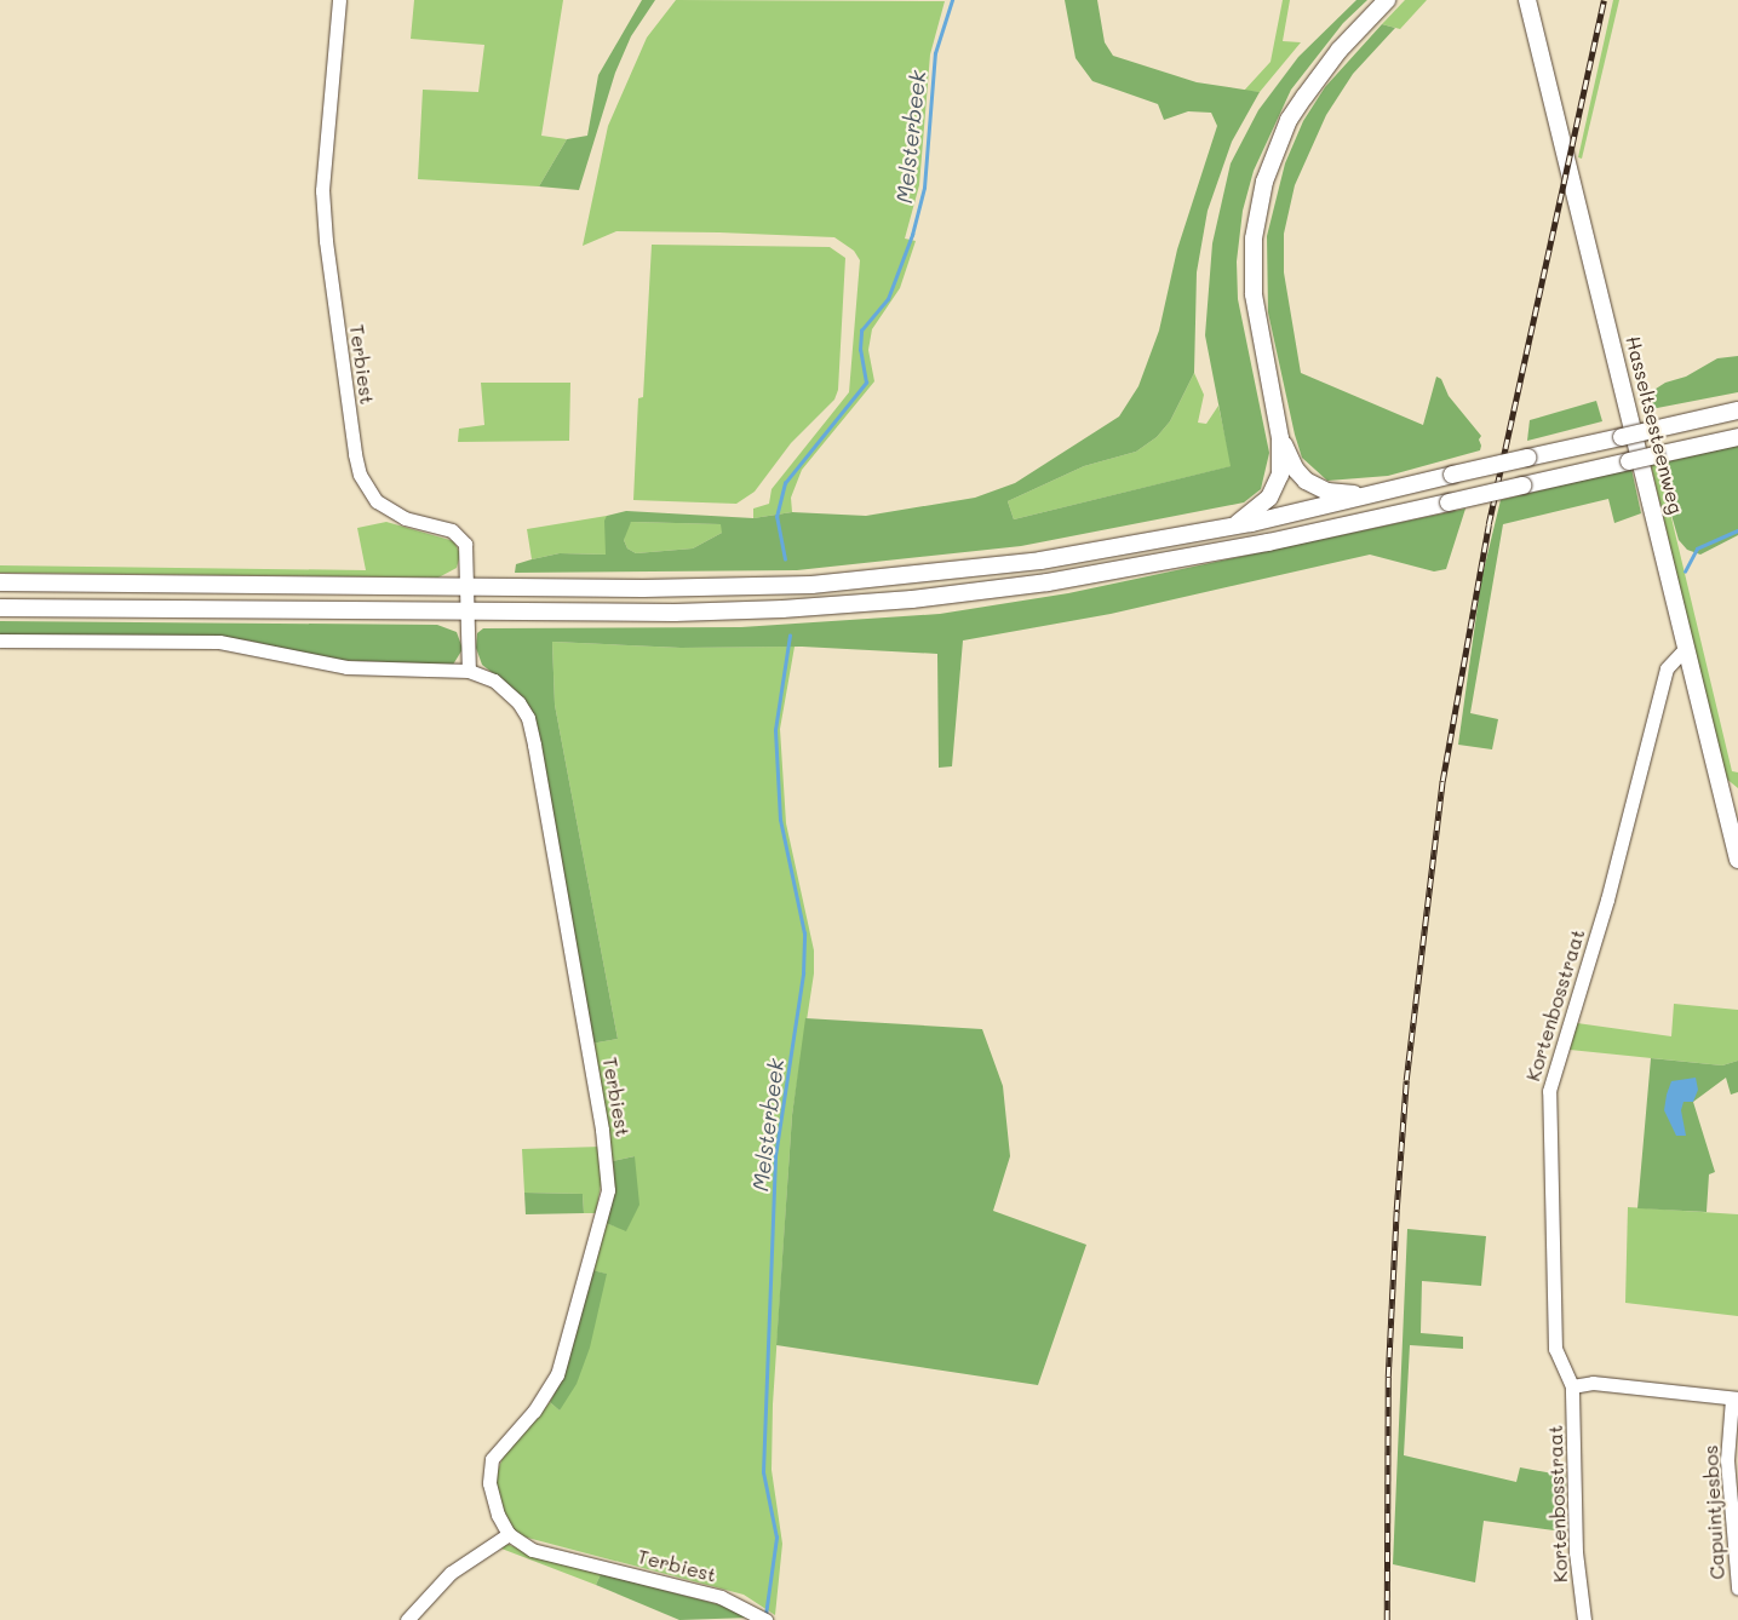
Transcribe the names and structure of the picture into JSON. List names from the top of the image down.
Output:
{
  "streets": {
    "main road": ["Hasseltsesteenweg"],
    "street": ["Terbiest", "Kortenbosstraat", "Capuintjesbos"]
  },
  "crossings": [
    ["Hasseltsesteenweg", "Kortenbosstraat"]
  ],
  "water": ["Melsterbeek"]
}
